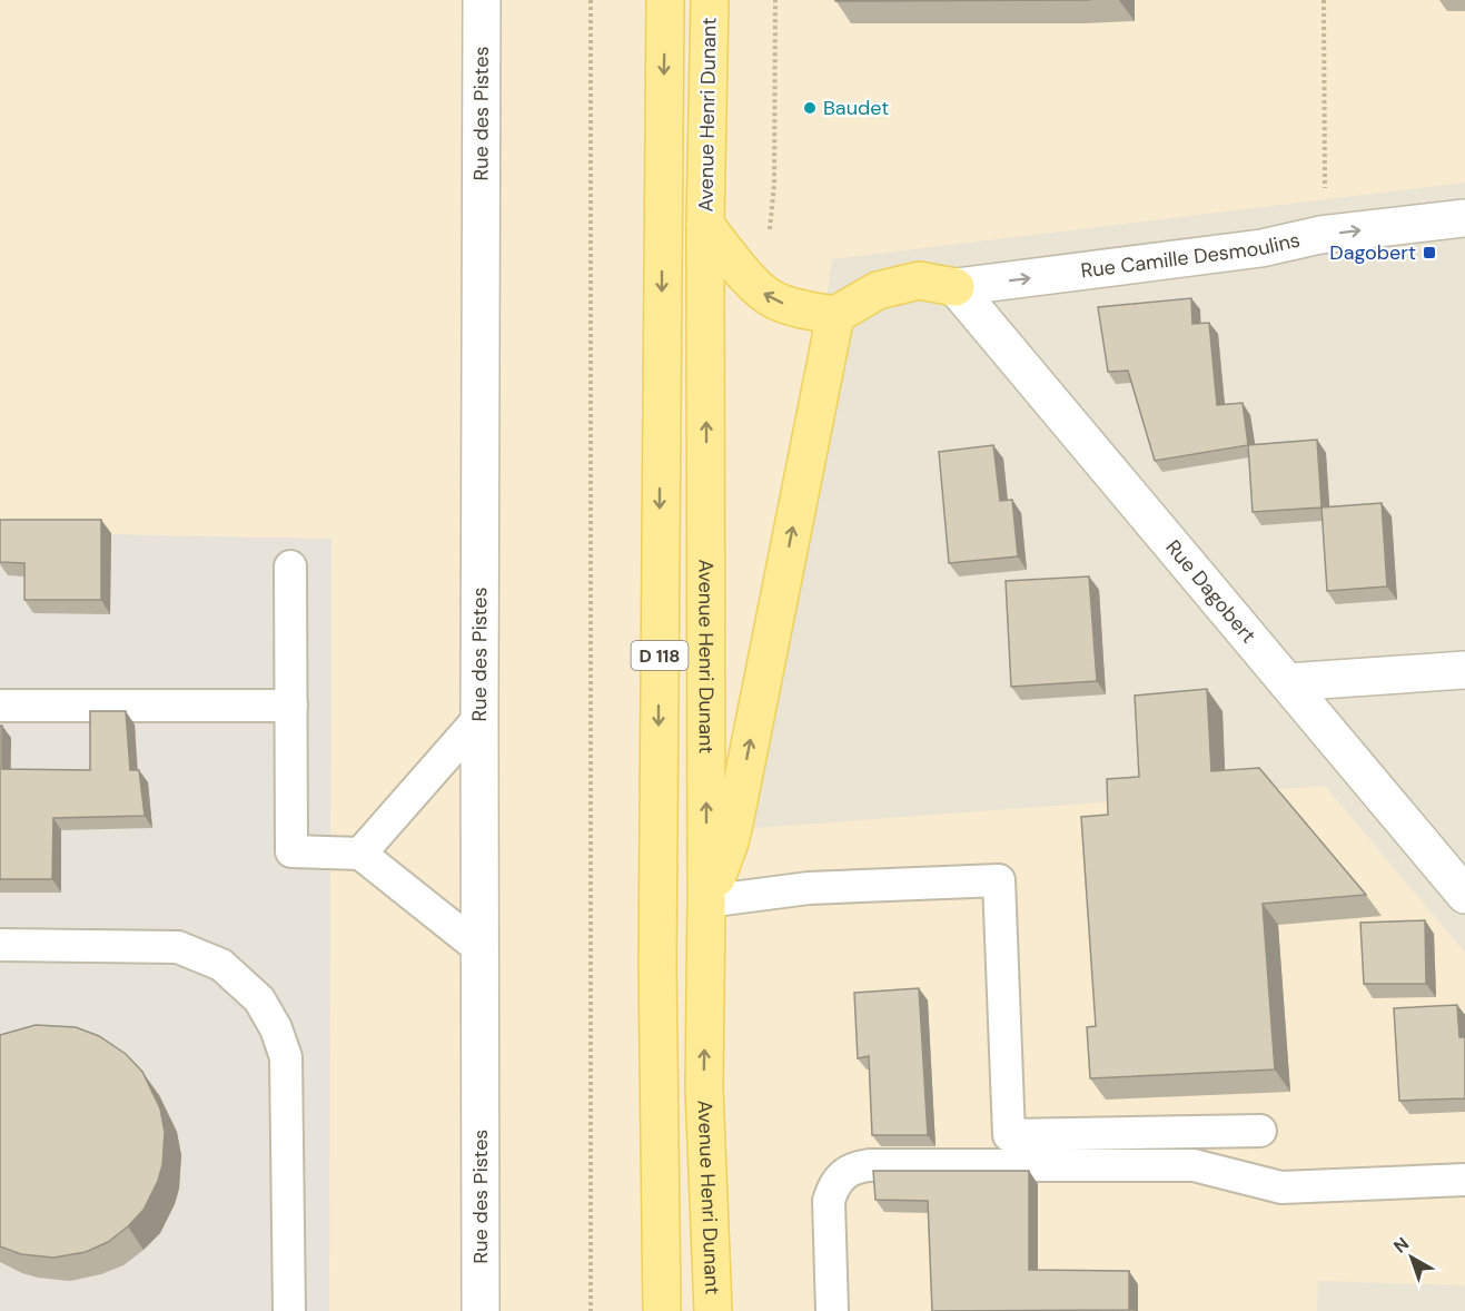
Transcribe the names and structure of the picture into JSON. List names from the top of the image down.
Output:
{
  "streets": {
    "main road": ["Avenue Henri Dunant", "D 118"],
    "street": ["Rue des Pistes", "Rue Camille Desmoulins", "Rue Dagobert"]
  },
  "crossings": [
    ["Rue Camille Desmoulins", "Rue Dagobert"]
  ],
  "one_way": ["Rue Camille Desmoulins"],
  "places": {
    "other": ["Baudet"],
    "transit": ["Dagobert"]
  },
  "north": "top left"
}
